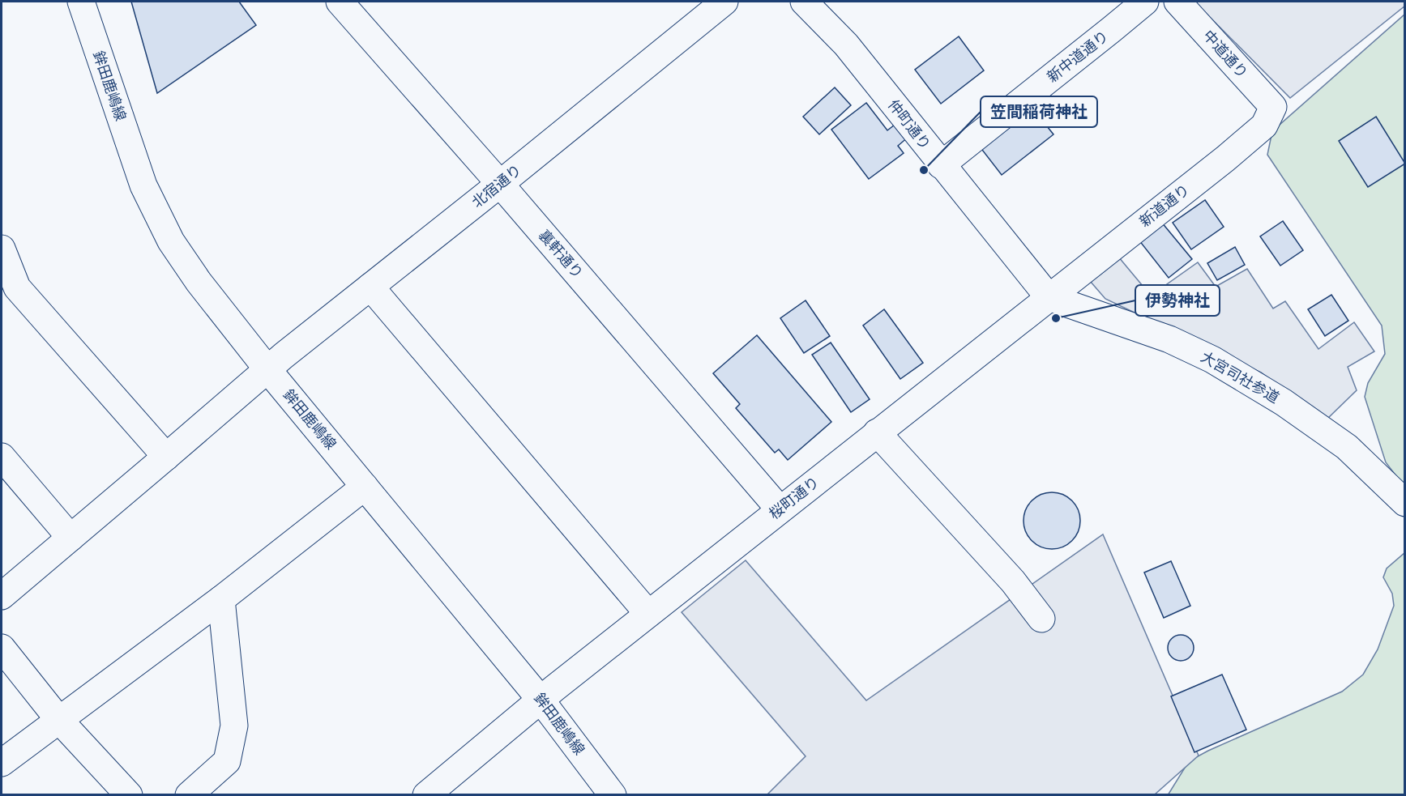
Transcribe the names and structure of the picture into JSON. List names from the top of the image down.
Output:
{
  "streets": {
    "street": [
      "中道通り",
      "新中道通り",
      "鉾田鹿嶋線",
      "仲町通り",
      "北宿通り",
      "新道通り",
      "裏軒通り",
      "大宮司社参道",
      "桜町通り"
    ]
  },
  "crossings": [
    ["中道通り", "新道通り"],
    ["新中道通り", "仲町通り"],
    ["鉾田鹿嶋線", "北宿通り"],
    ["鉾田鹿嶋線", "桜町通り"],
    ["仲町通り", "新道通り"],
    ["仲町通り", "大宮司社参道"],
    ["仲町通り", "桜町通り"],
    ["北宿通り", "裏軒通り"],
    ["新道通り", "大宮司社参道"],
    ["新道通り", "桜町通り"],
    ["裏軒通り", "桜町通り"],
    ["大宮司社参道", "桜町通り"]
  ],
  "places": ["笠間稲荷神社", "伊勢神社"]
}
